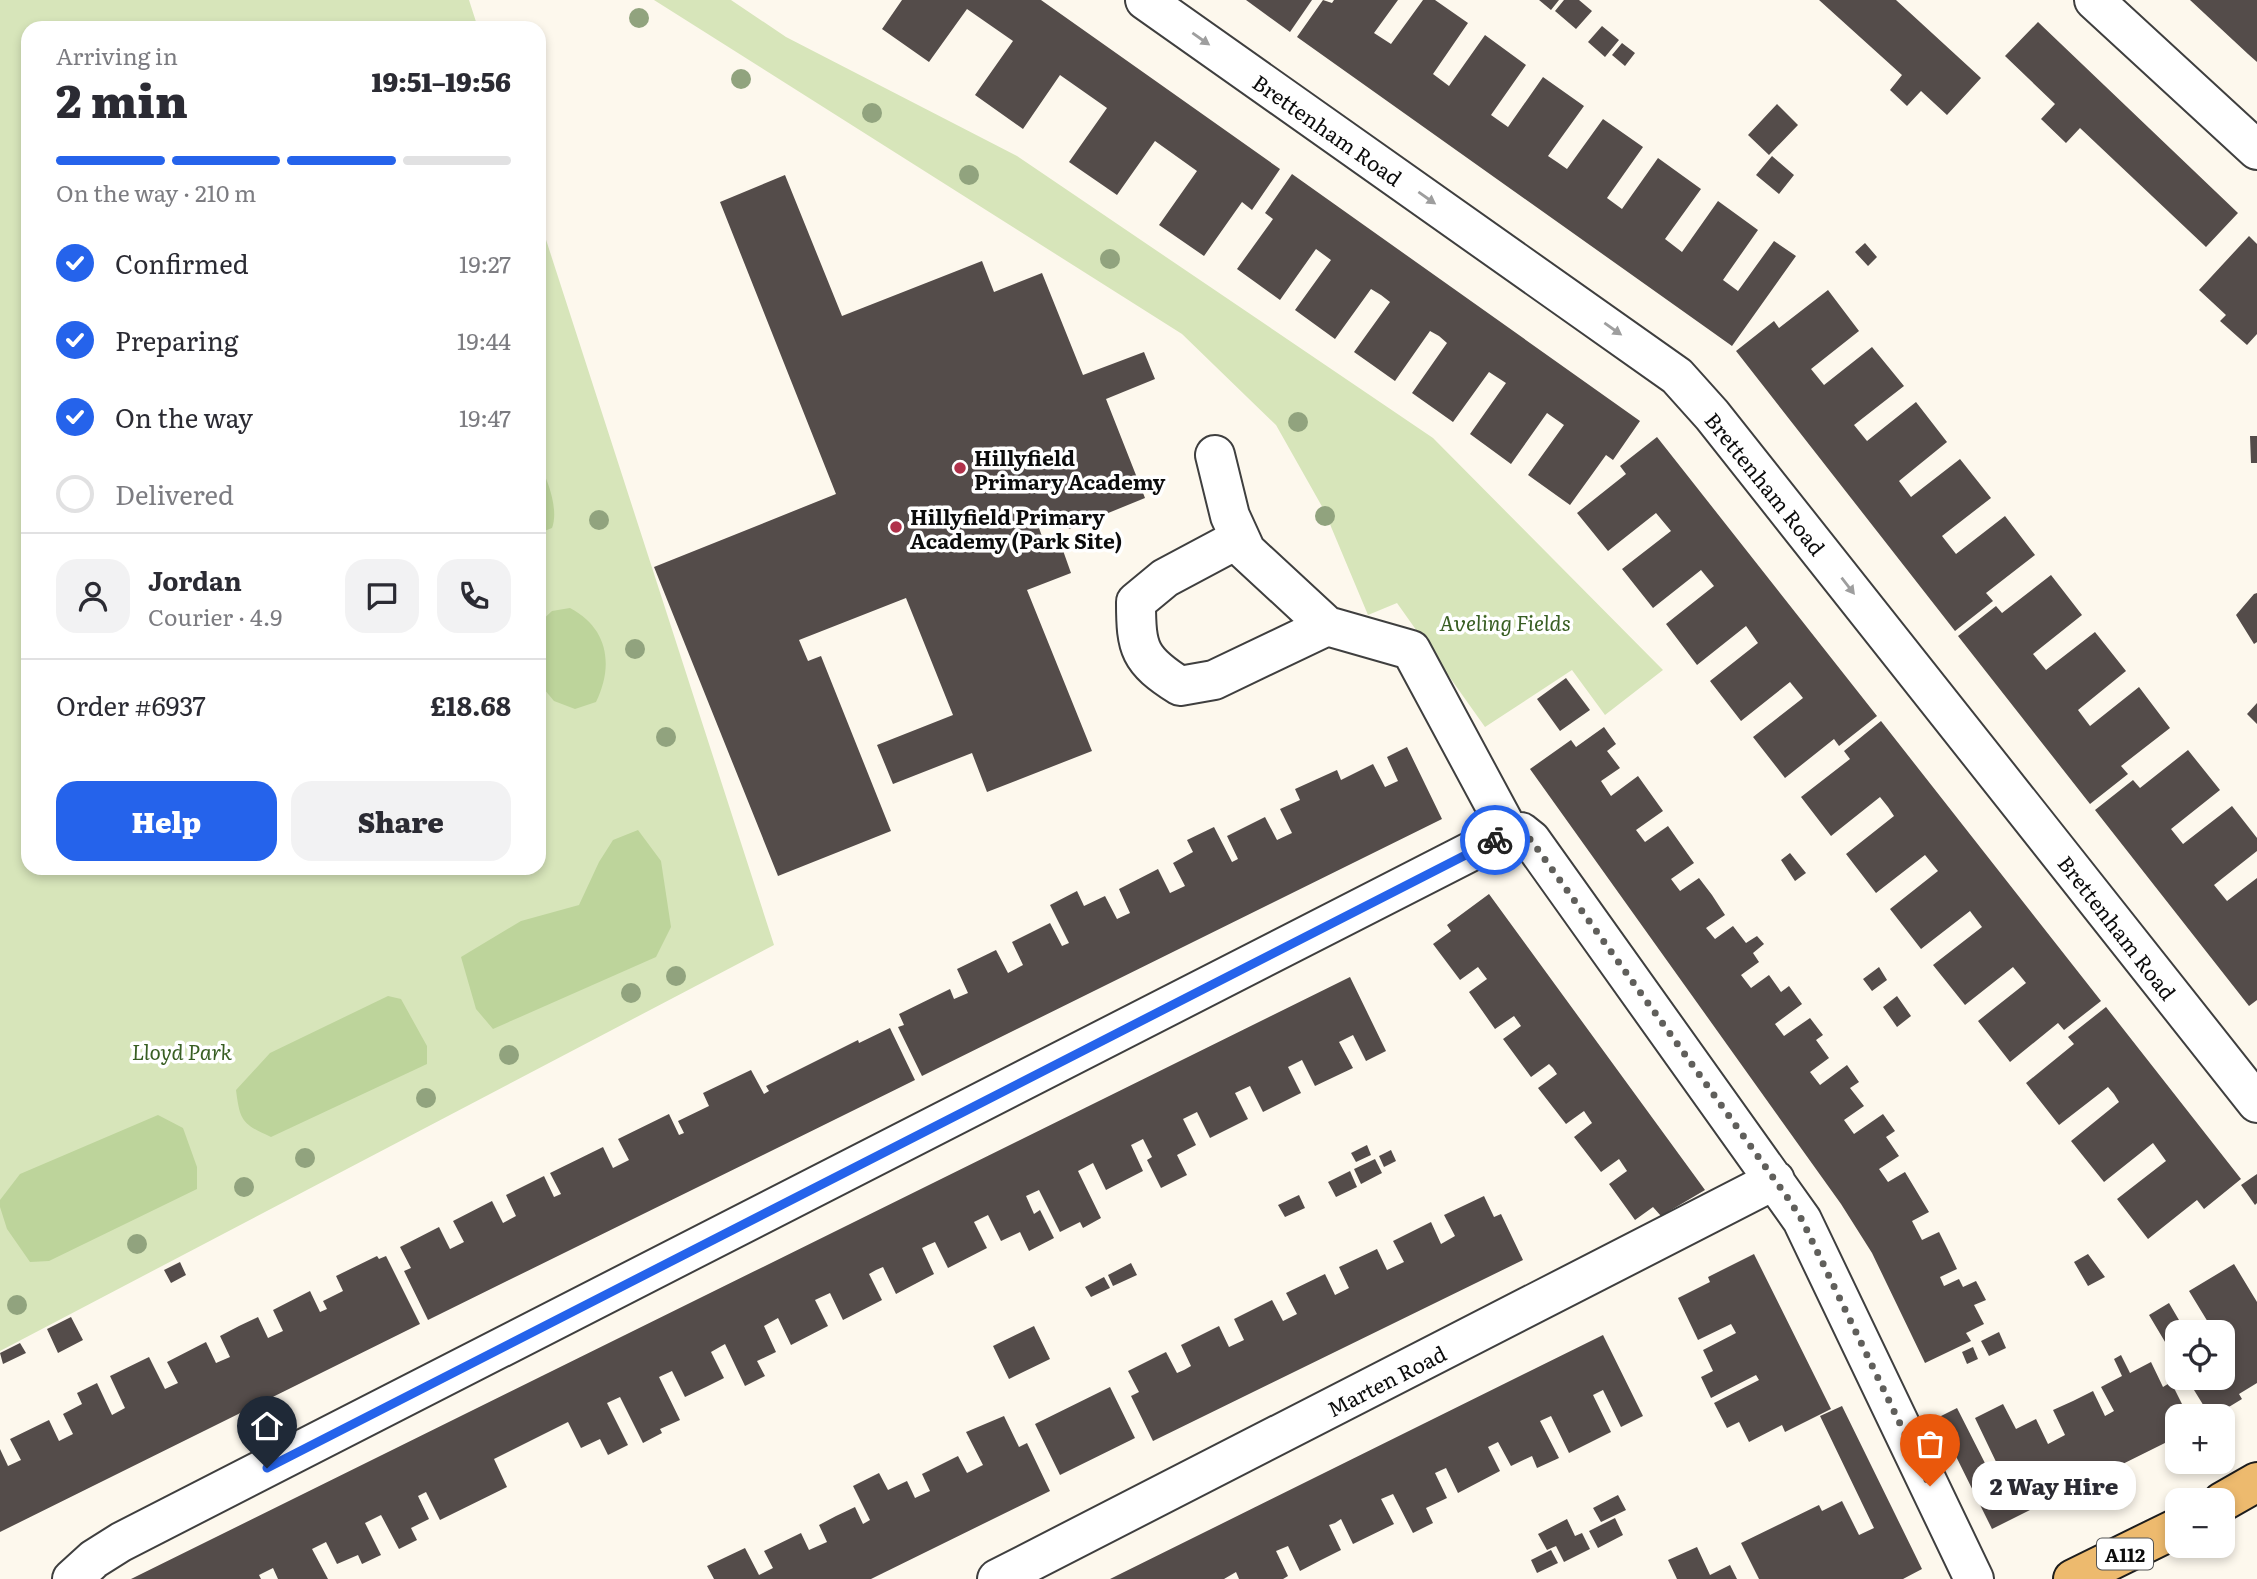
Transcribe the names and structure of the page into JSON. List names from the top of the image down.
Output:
{
  "streets": {
    "main road": ["A112"],
    "street": ["Brettenham Road", "Marten Road"]
  },
  "one_way": ["Brettenham Road"],
  "parks": ["Aveling Fields", "Lloyd Park"],
  "places": ["Hillyfield Primary Academy", "Hillyfield Primary Academy (Park Site)", "2 Way Hire"],
  "page": {
    "heading": ["2 min", "Arriving in", "19:51–19:56"],
    "panel": [
      "Jordan",
      "Courier · 4.9",
      "Order #6937",
      "£18.68"
    ],
    "bar": "On the way · 210 m",
    "list": [
      ["Confirmed", "19:27"],
      ["Preparing", "19:44"],
      ["On the way", "19:47"],
      "Delivered"
    ],
    "buttons": ["Help", "Share"],
    "map_buttons": ["+", "−"],
    "bubble": "2 Way Hire"
  }
}
